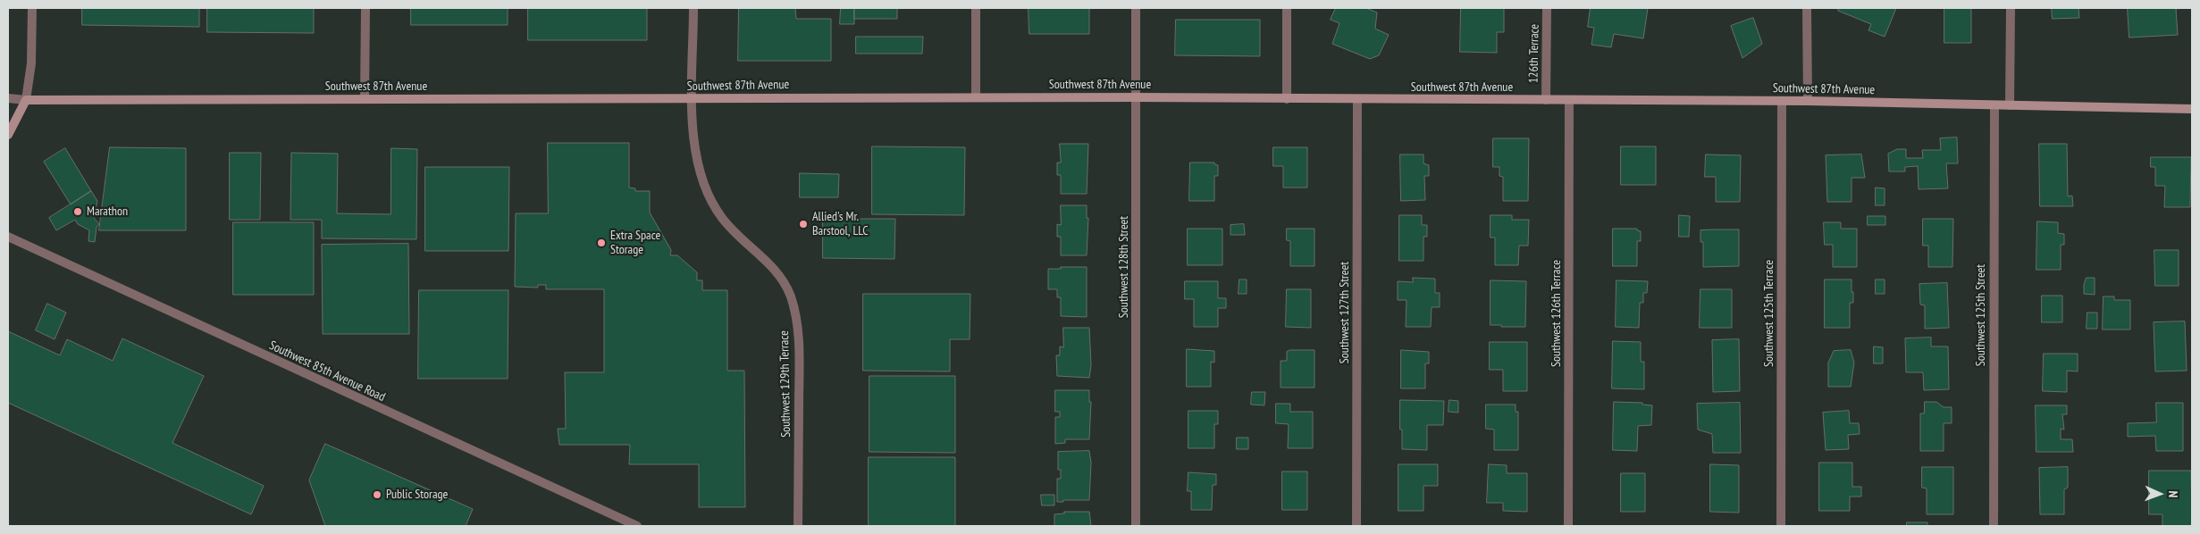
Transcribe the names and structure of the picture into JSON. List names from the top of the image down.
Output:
{
  "streets": {
    "main road": ["Southwest 87th Avenue"],
    "street": [
      "126th Terrace",
      "Southwest 128th Street",
      "Southwest 127th Street",
      "Southwest 126th Terrace",
      "Southwest 125th Terrace",
      "Southwest 125th Street",
      "Southwest 85th Avenue Road",
      "Southwest 129th Terrace"
    ]
  },
  "crossings": [
    ["126th Terrace", "Southwest 87th Avenue"],
    ["Southwest 87th Avenue", "Southwest 128th Street"],
    ["Southwest 87th Avenue", "Southwest 127th Street"],
    ["Southwest 87th Avenue", "Southwest 126th Terrace"],
    ["Southwest 87th Avenue", "Southwest 125th Terrace"],
    ["Southwest 87th Avenue", "Southwest 125th Street"],
    ["Southwest 87th Avenue", "Southwest 129th Terrace"]
  ],
  "places": [
    "Marathon",
    "Allied's Mr. Barstool, LLC",
    "Extra Space Storage",
    "Public Storage"
  ],
  "north": "right"
}
